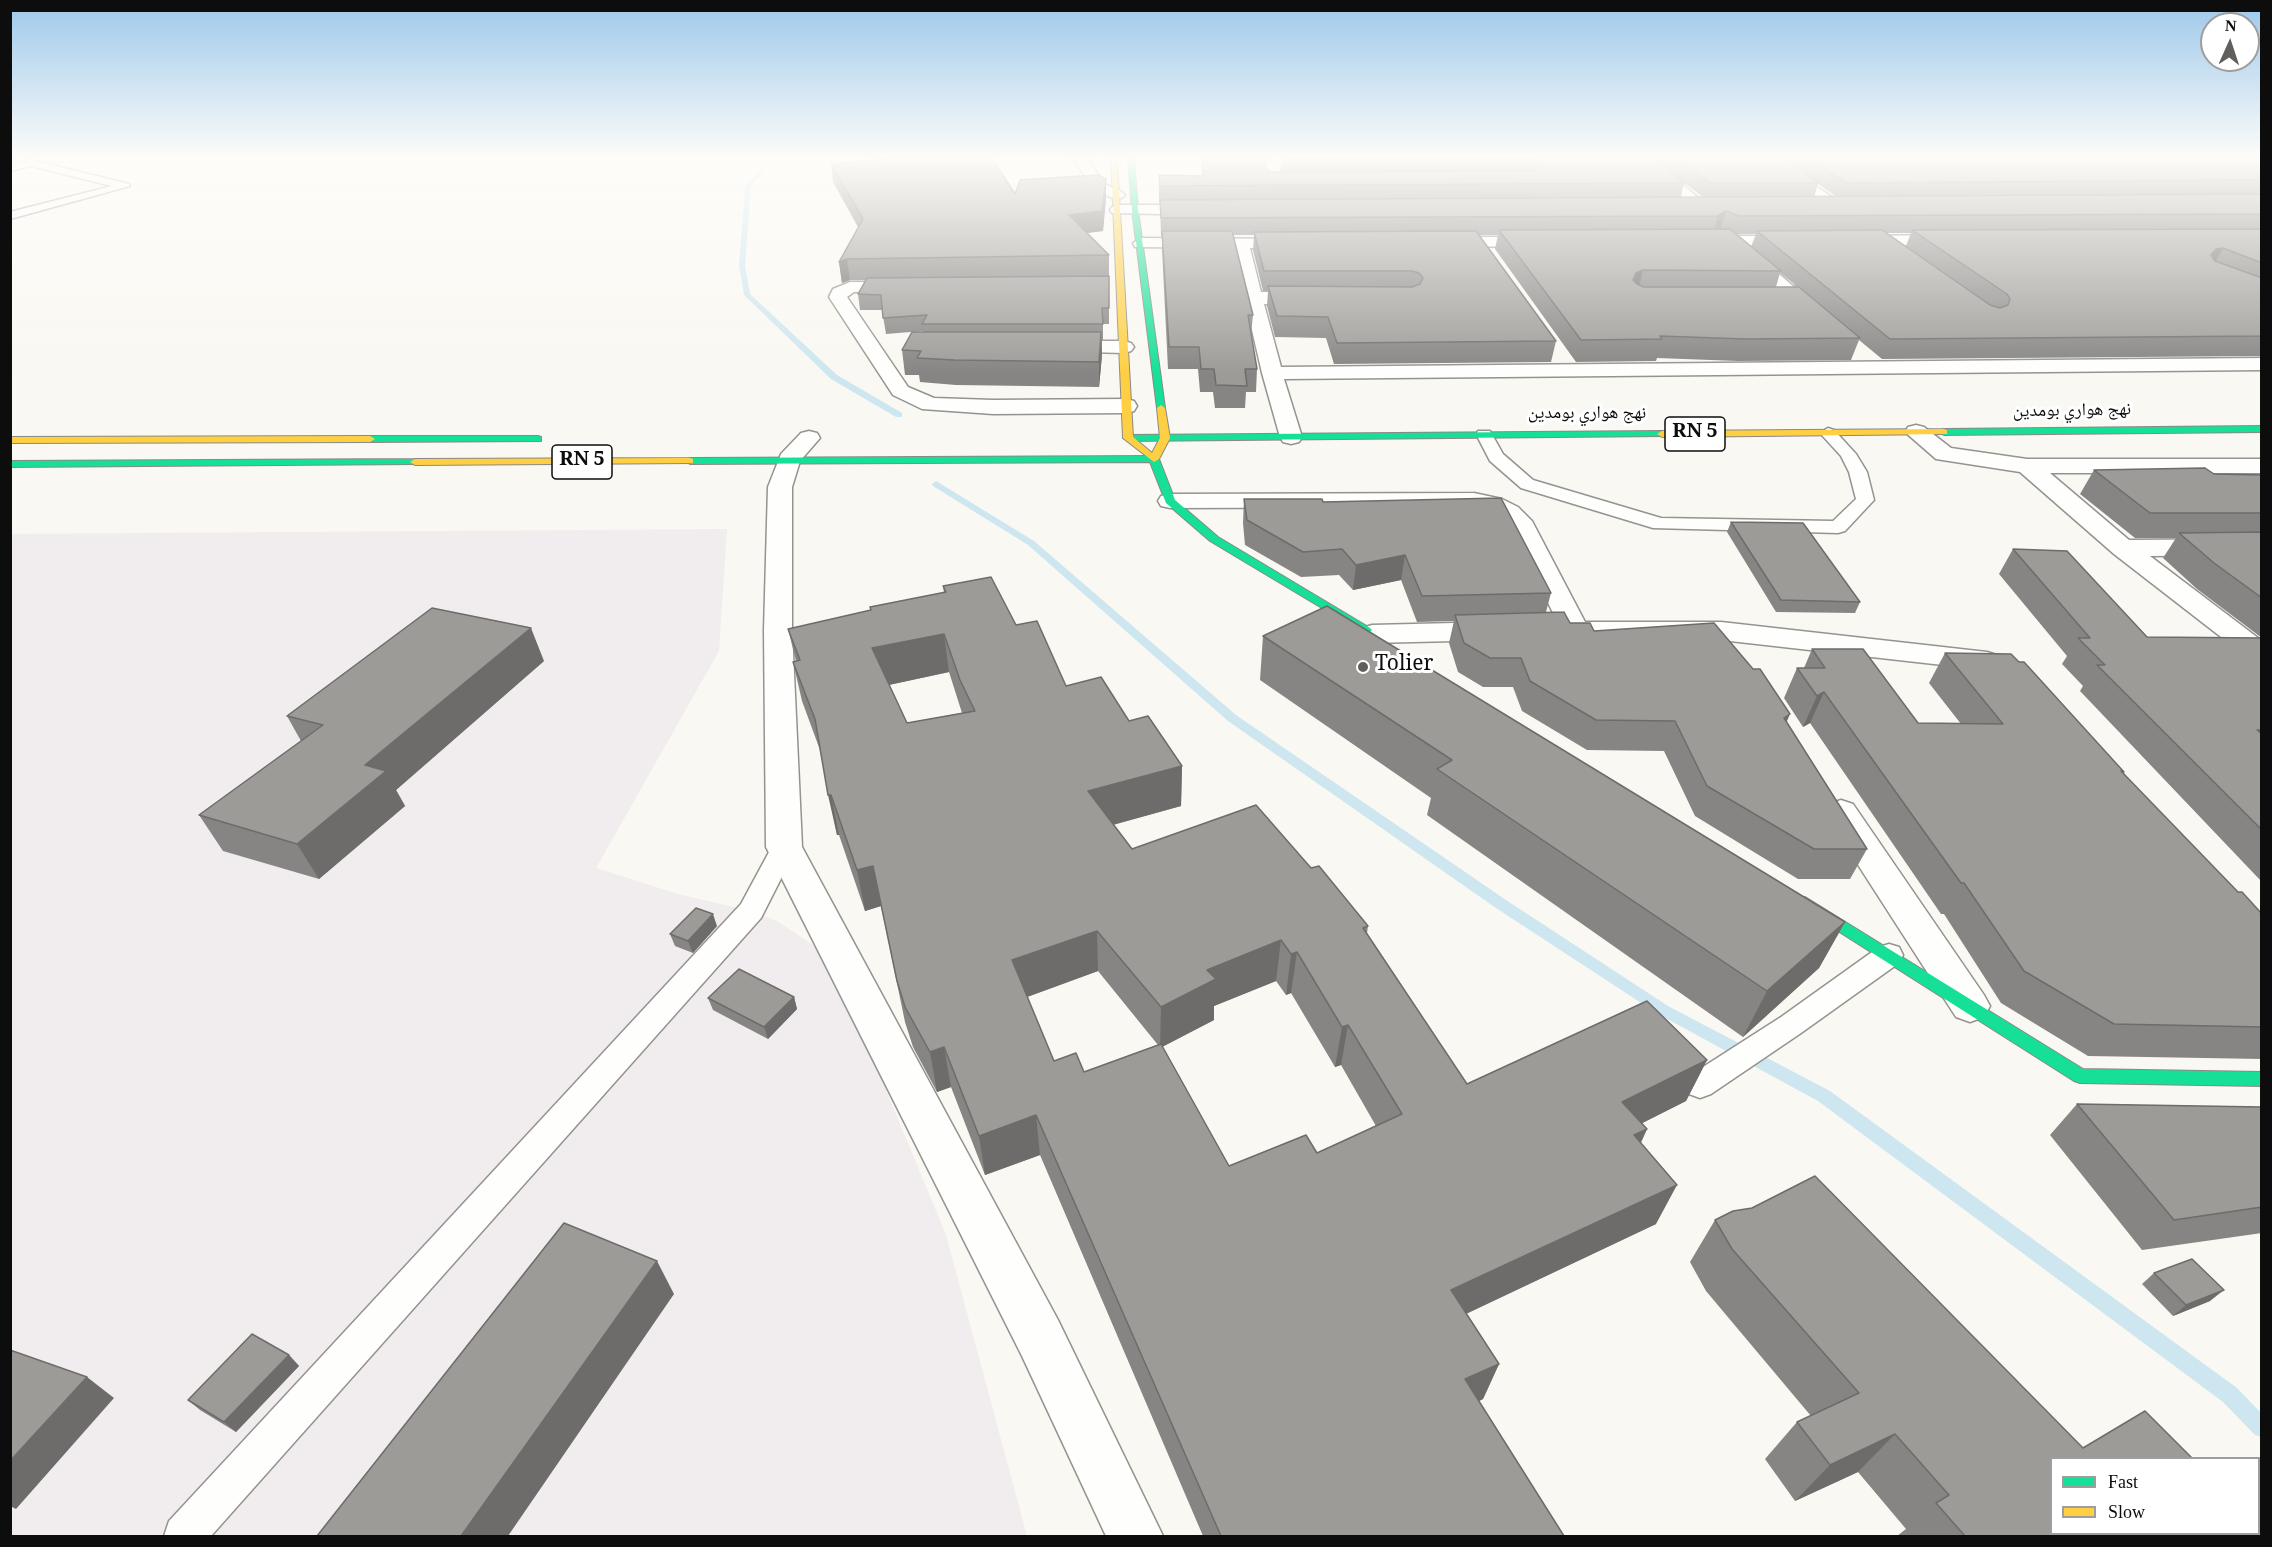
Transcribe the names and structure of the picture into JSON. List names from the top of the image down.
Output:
{
  "streets": {
    "main road": ["نهج هواري بومدين", "RN 5"]
  },
  "places": ["Tolier"],
  "legend": ["Fast", "Slow"],
  "north": "top"
}
